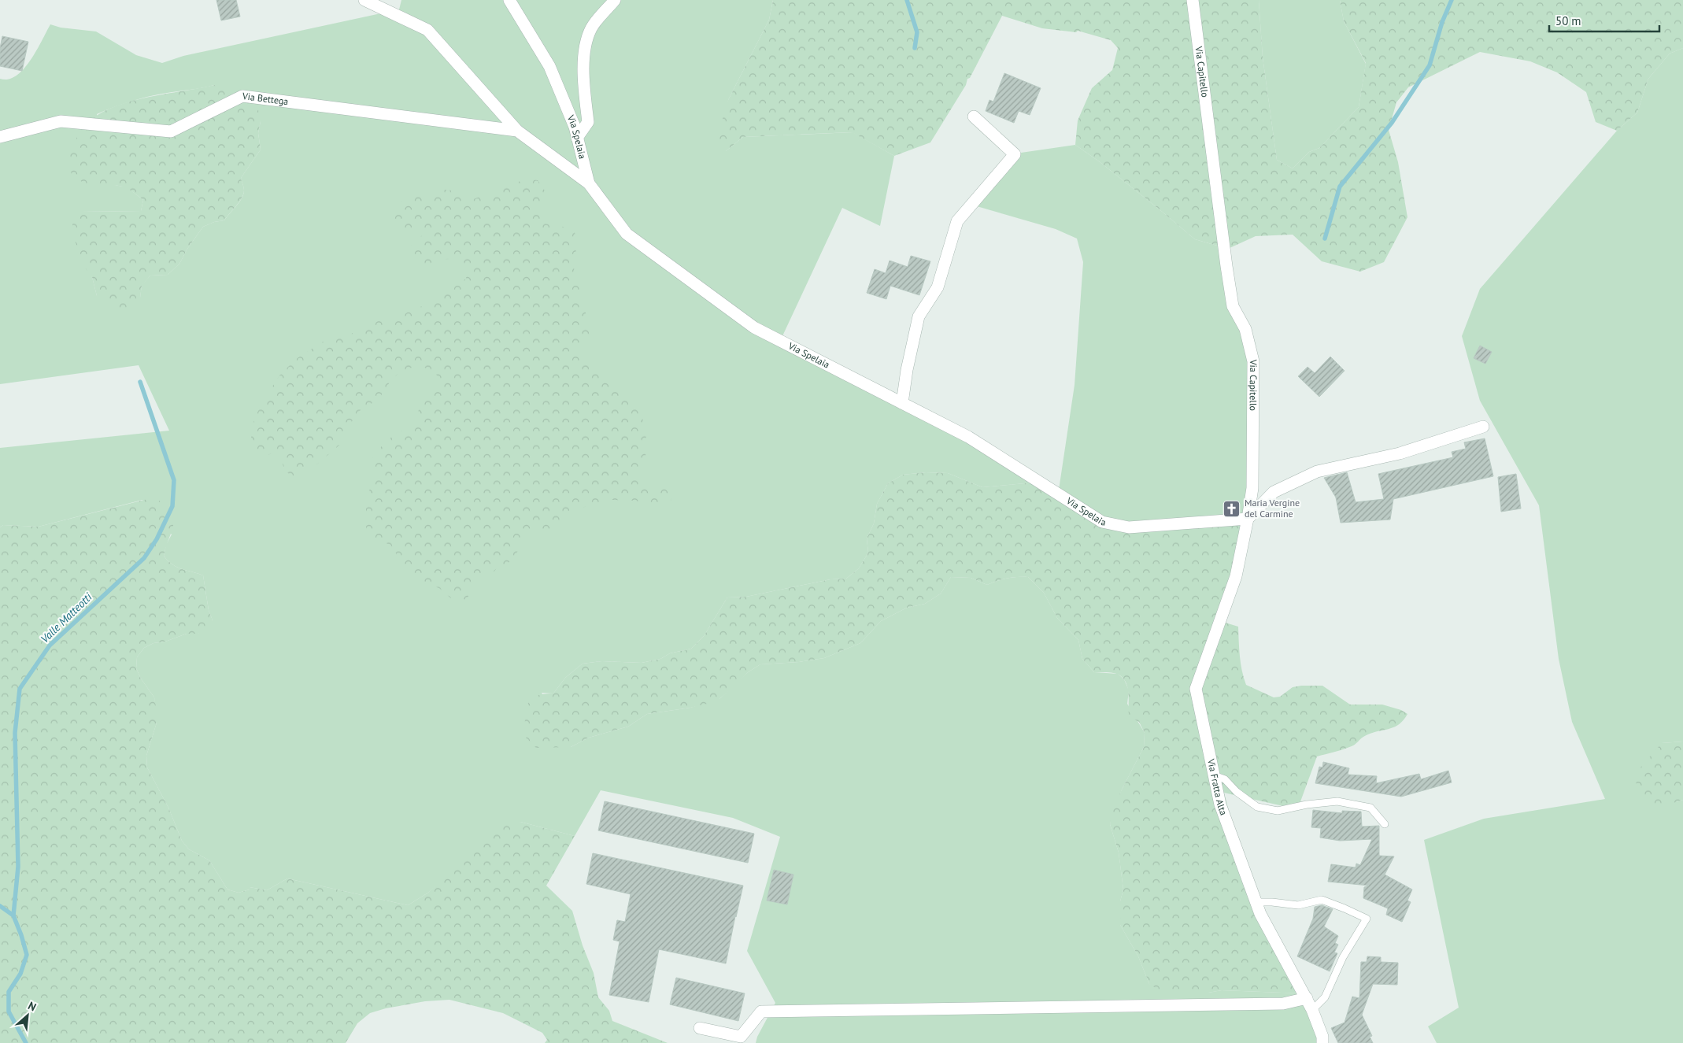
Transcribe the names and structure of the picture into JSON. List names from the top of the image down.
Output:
{
  "streets": {
    "street": [
      "Via Capitello",
      "Via Bettega",
      "Via Spelaia",
      "Via Fratta Alta"
    ]
  },
  "crossings": [
    ["Via Capitello", "Via Spelaia"],
    ["Via Capitello", "Via Fratta Alta"],
    ["Via Bettega", "Via Spelaia"],
    ["Via Spelaia", "Via Fratta Alta"]
  ],
  "water": ["Valle Matteotti"],
  "places": {
    "church": ["Maria Vergine del Carmine"]
  },
  "scale_bar": "50 m",
  "north": "top right"
}
